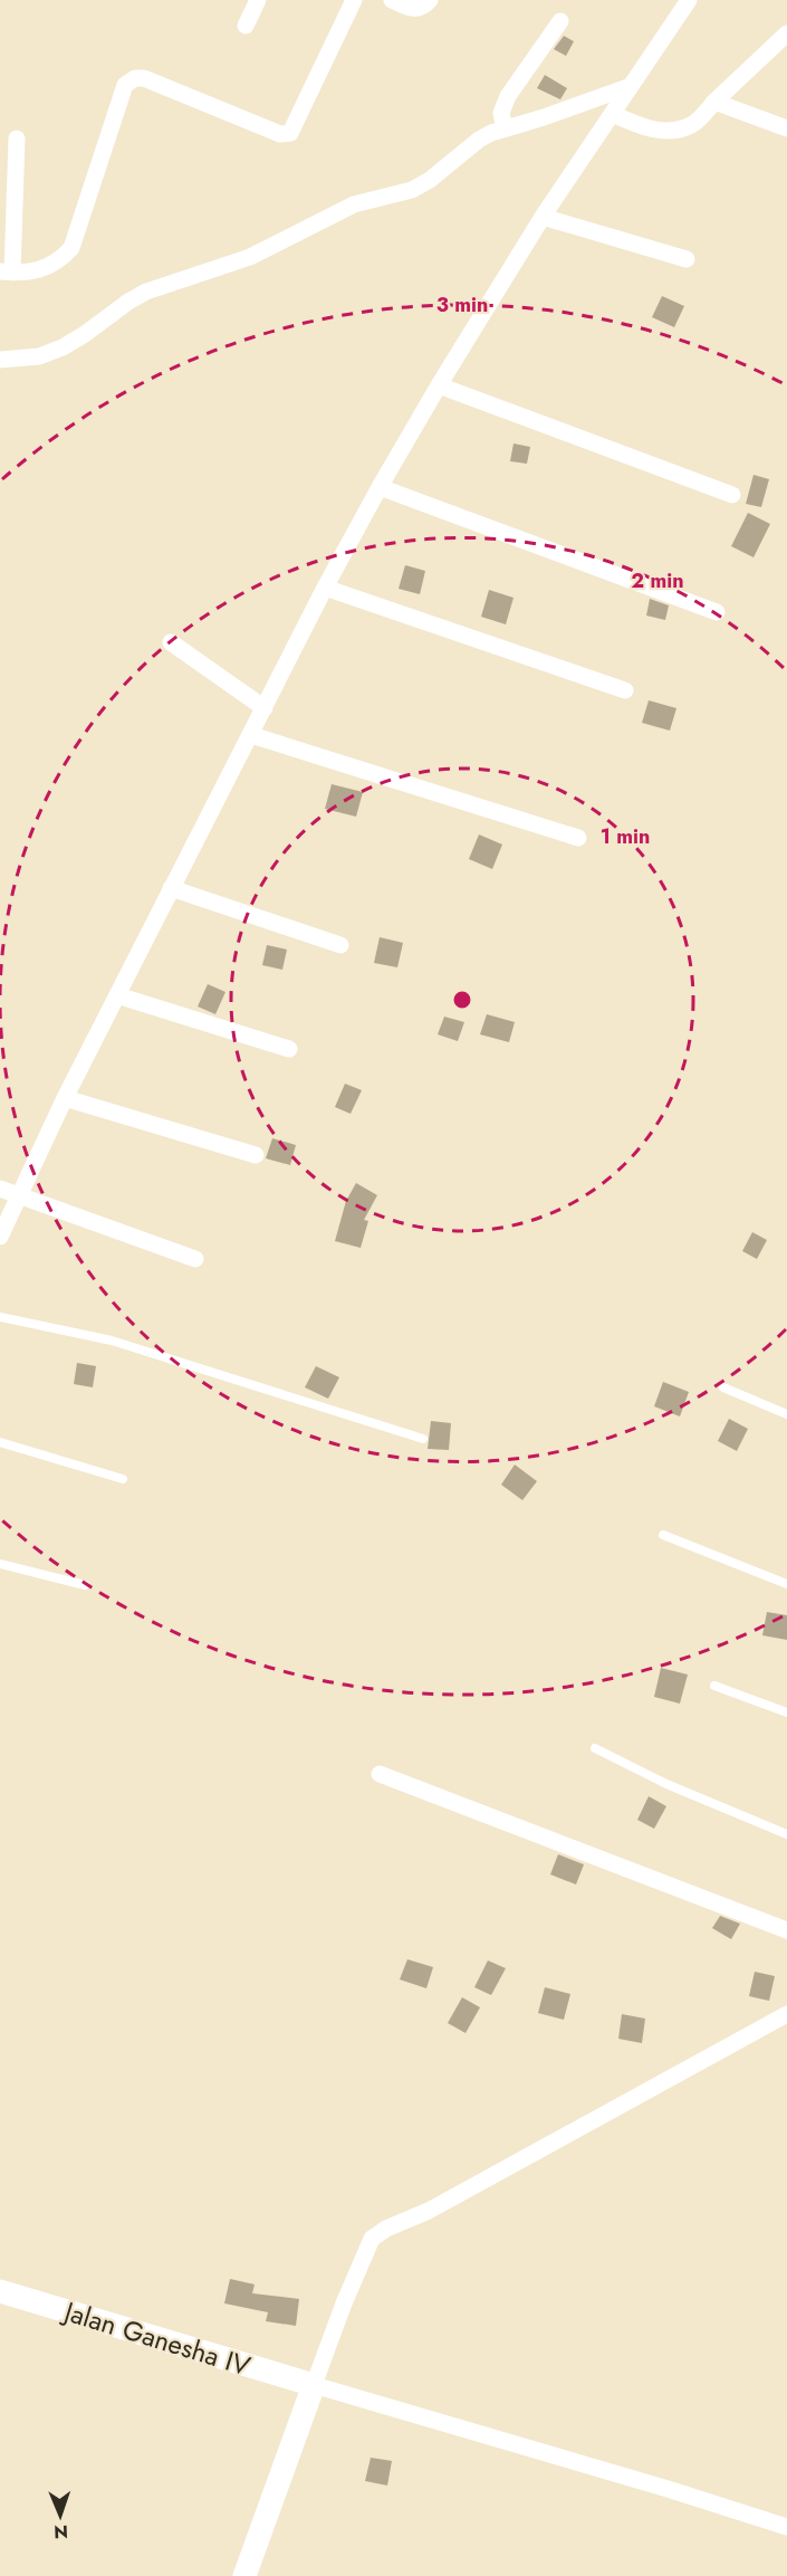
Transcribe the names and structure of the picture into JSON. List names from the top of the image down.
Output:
{
  "streets": {
    "street": ["Jalan Ganesha IV"]
  },
  "north": "bottom",
  "rings": ["3 min", "2 min", "1 min"]
}
